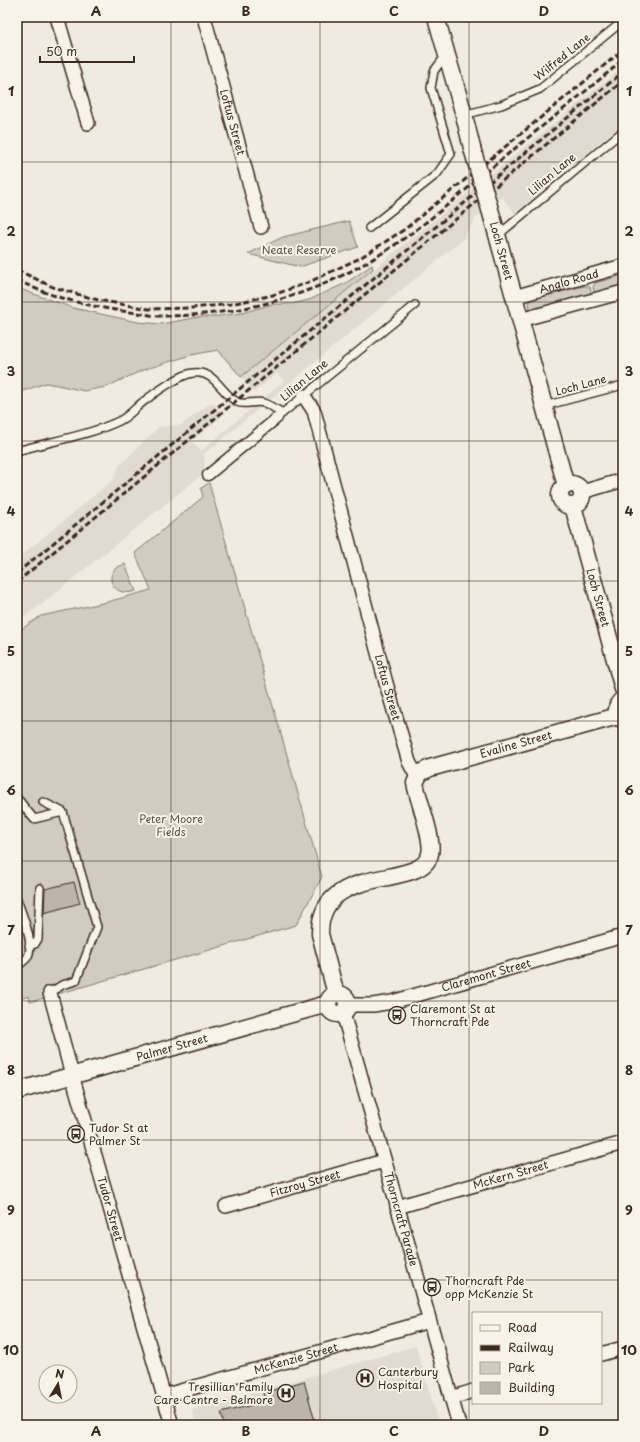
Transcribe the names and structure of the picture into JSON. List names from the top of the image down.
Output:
{
  "streets": {
    "street": [
      "Loftus Street",
      "Lilian Lane",
      "Loch Street",
      "Anglo Road",
      "Evaline Street",
      "Claremont Street",
      "Palmer Street",
      "McKern Street",
      "Fitzroy Street",
      "Tudor Street",
      "Thorncraft Parade",
      "McKenzie Street"
    ],
    "lane": ["Wilfred Lane", "Loch Lane"]
  },
  "crossings": [
    ["Wilfred Lane", "Loch Street"],
    ["Loftus Street", "Lilian Lane"],
    ["Loftus Street", "Evaline Street"],
    ["Loftus Street", "Palmer Street"],
    ["Lilian Lane", "Loch Street"],
    ["Loch Street", "Anglo Road"],
    ["Loch Street", "Loch Lane"],
    ["Claremont Street", "Thorncraft Parade"],
    ["Palmer Street", "Tudor Street"],
    ["McKern Street", "Thorncraft Parade"],
    ["Fitzroy Street", "Thorncraft Parade"],
    ["Tudor Street", "McKenzie Street"],
    ["Thorncraft Parade", "McKenzie Street"]
  ],
  "parks": ["Neate Reserve", "Peter Moore Fields"],
  "places": {
    "bus stop": ["Claremont St at Thorncraft Pde", "Tudor St at Palmer St", "Thorncraft Pde opp McKenzie St"],
    "hospital": ["Canterbury Hospital", "Tresillian Family Care Centre - Belmore"]
  },
  "legend": [
    "Road",
    "Railway",
    "Park",
    "Building"
  ],
  "scale_bar": "50 m",
  "north": "top",
  "grid": {
    "columns": [
      "A",
      "B",
      "C",
      "D"
    ],
    "rows": [
      "1",
      "2",
      "3",
      "4",
      "5",
      "6",
      "7",
      "8",
      "9",
      "10"
    ]
  }
}
